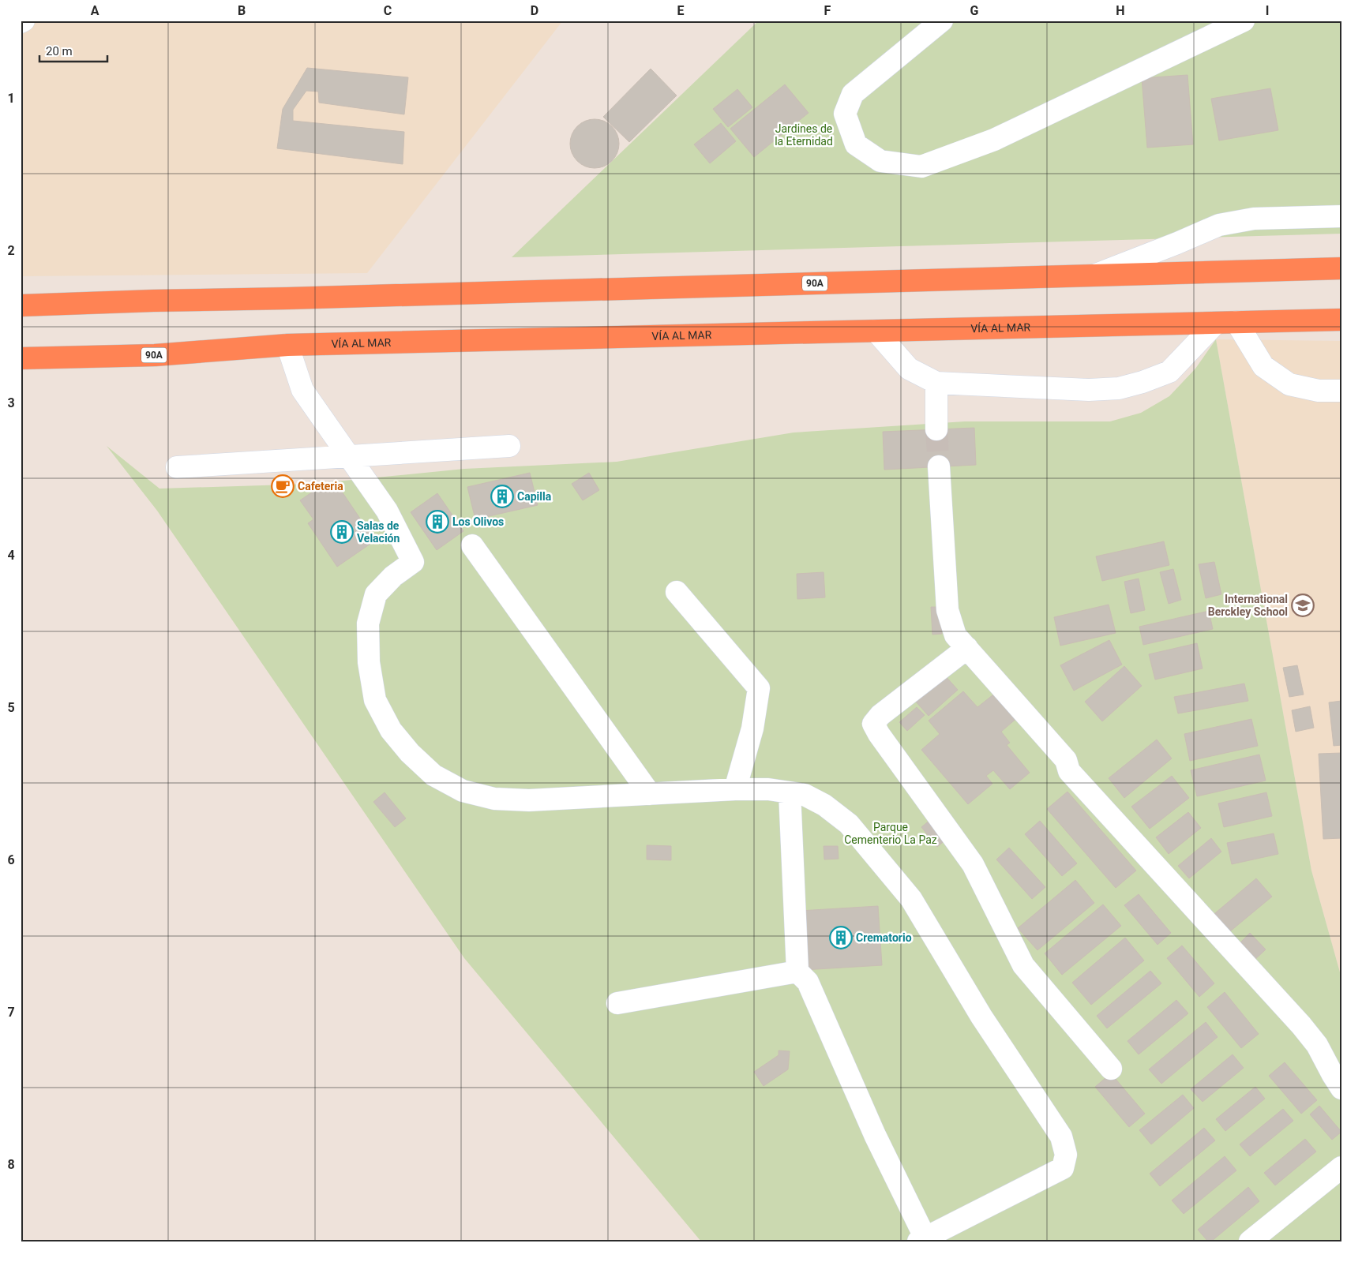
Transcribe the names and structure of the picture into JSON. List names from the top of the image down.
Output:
{
  "streets": {
    "highway": ["90A", "VÍA AL MAR"]
  },
  "parks": ["Jardines de la Eternidad", "Parque Cementerio La Paz"],
  "places": {
    "cafe": ["Cafeteria"],
    "building": [
      "Capilla",
      "Los Olivos",
      "Salas de Velación",
      "Crematorio"
    ],
    "school or university": ["International Berckley School"]
  },
  "scale_bar": "20 m",
  "grid": {
    "columns": [
      "A",
      "B",
      "C",
      "D",
      "E",
      "F",
      "G",
      "H",
      "I"
    ],
    "rows": [
      "1",
      "2",
      "3",
      "4",
      "5",
      "6",
      "7",
      "8"
    ]
  }
}
